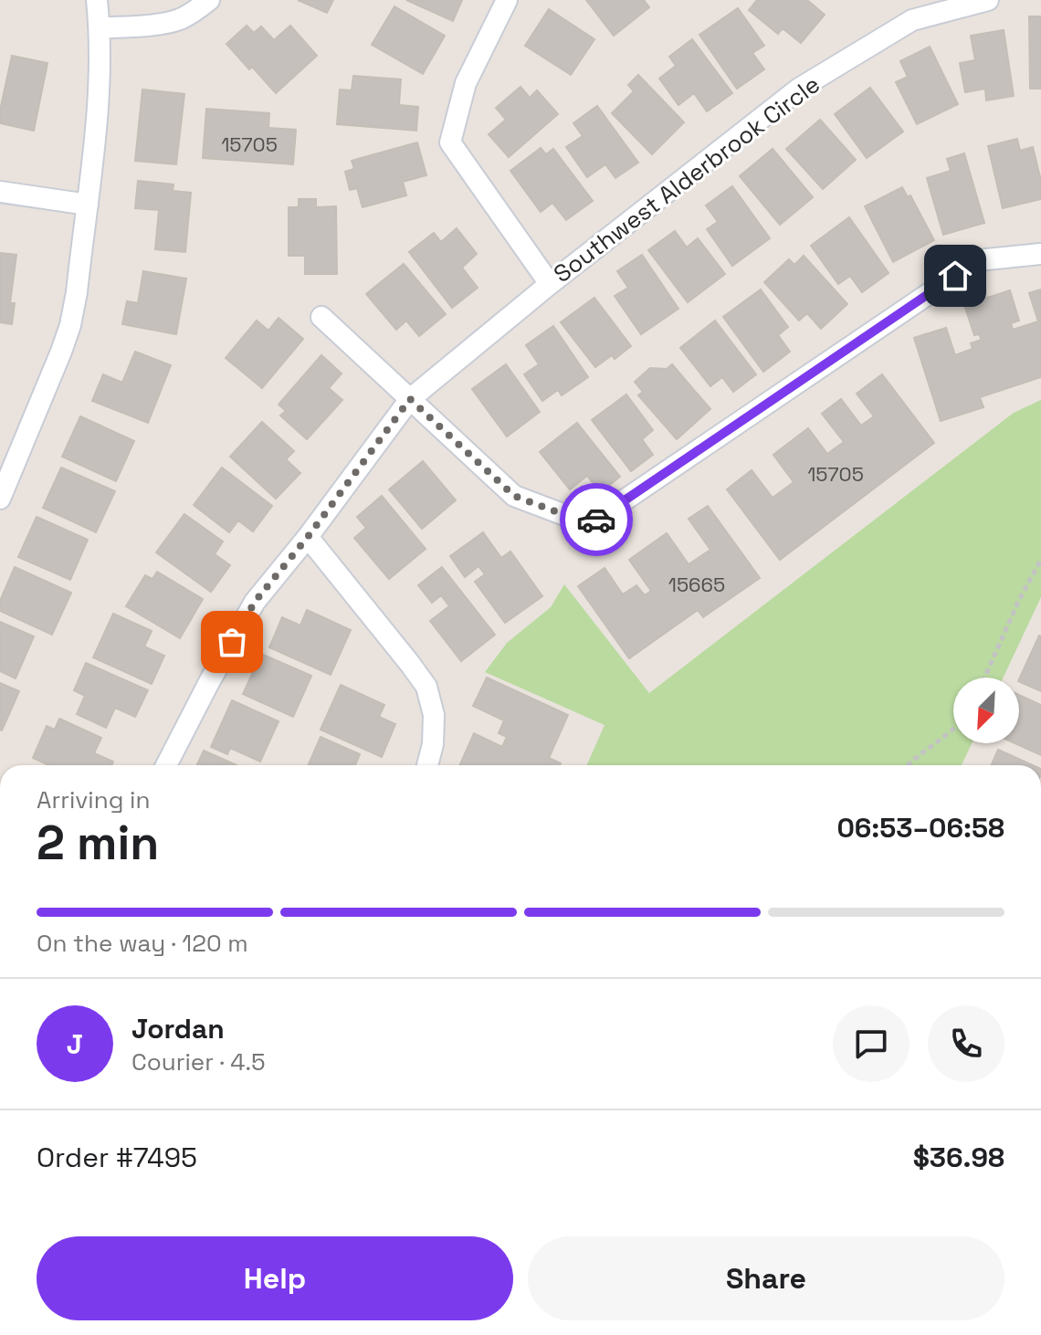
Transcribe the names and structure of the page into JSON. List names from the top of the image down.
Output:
{
  "streets": {
    "street": ["Southwest Alderbrook Circle"]
  },
  "house_numbers": ["15705", "15705", "15665"],
  "north": "bottom left",
  "page": {
    "heading": ["2 min", "Arriving in", "06:53–06:58"],
    "panel": [
      "Jordan",
      "Courier · 4.5",
      "Order #7495",
      "$36.98"
    ],
    "bar": "On the way · 120 m",
    "round": "J",
    "buttons": ["Help", "Share"]
  }
}
